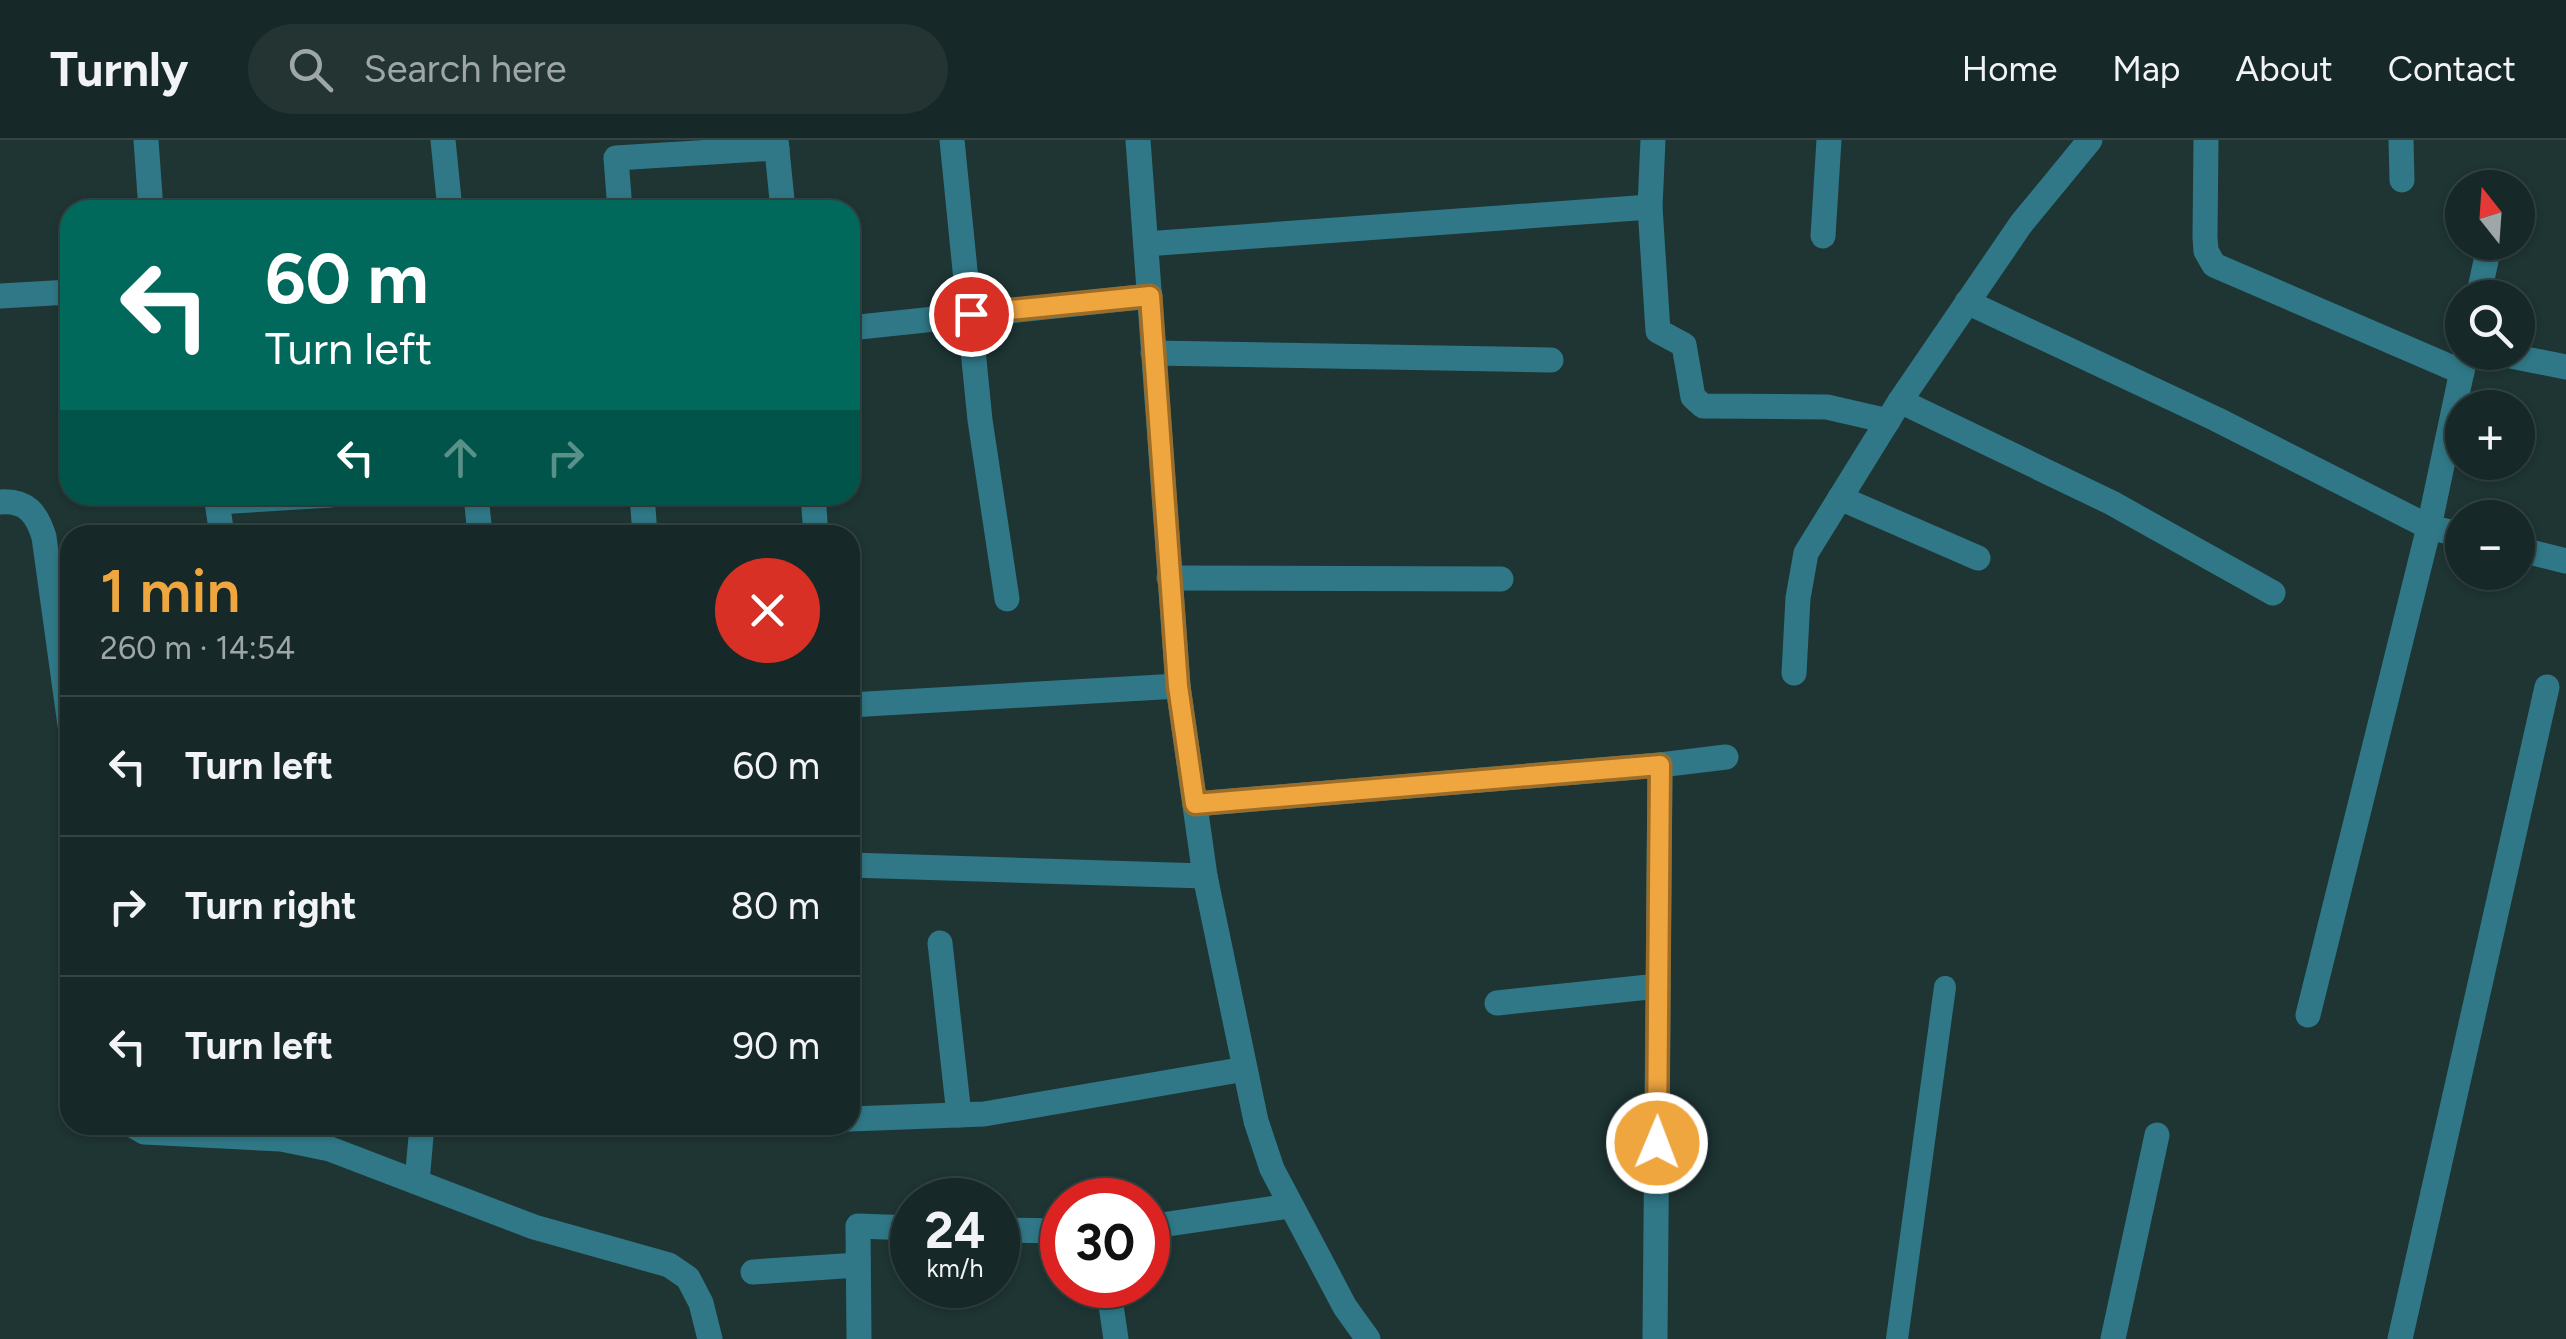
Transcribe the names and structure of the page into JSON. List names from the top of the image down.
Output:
{
  "north": "top",
  "page": {
    "header": "Turnly",
    "search": "Search here",
    "nav": [
      "Home",
      "Map",
      "About",
      "Contact"
    ],
    "map_buttons": ["+", "−"],
    "turn": ["60 m", "Turn left"],
    "heading": ["1 min", "260 m · 14:54"],
    "list": [
      {
        "name": "Turn left",
        "value": "60 m"
      },
      {
        "name": "Turn right",
        "value": "80 m"
      },
      {
        "name": "Turn left",
        "value": "90 m"
      }
    ],
    "speed": "24 km/h",
    "limit": "30"
  }
}
